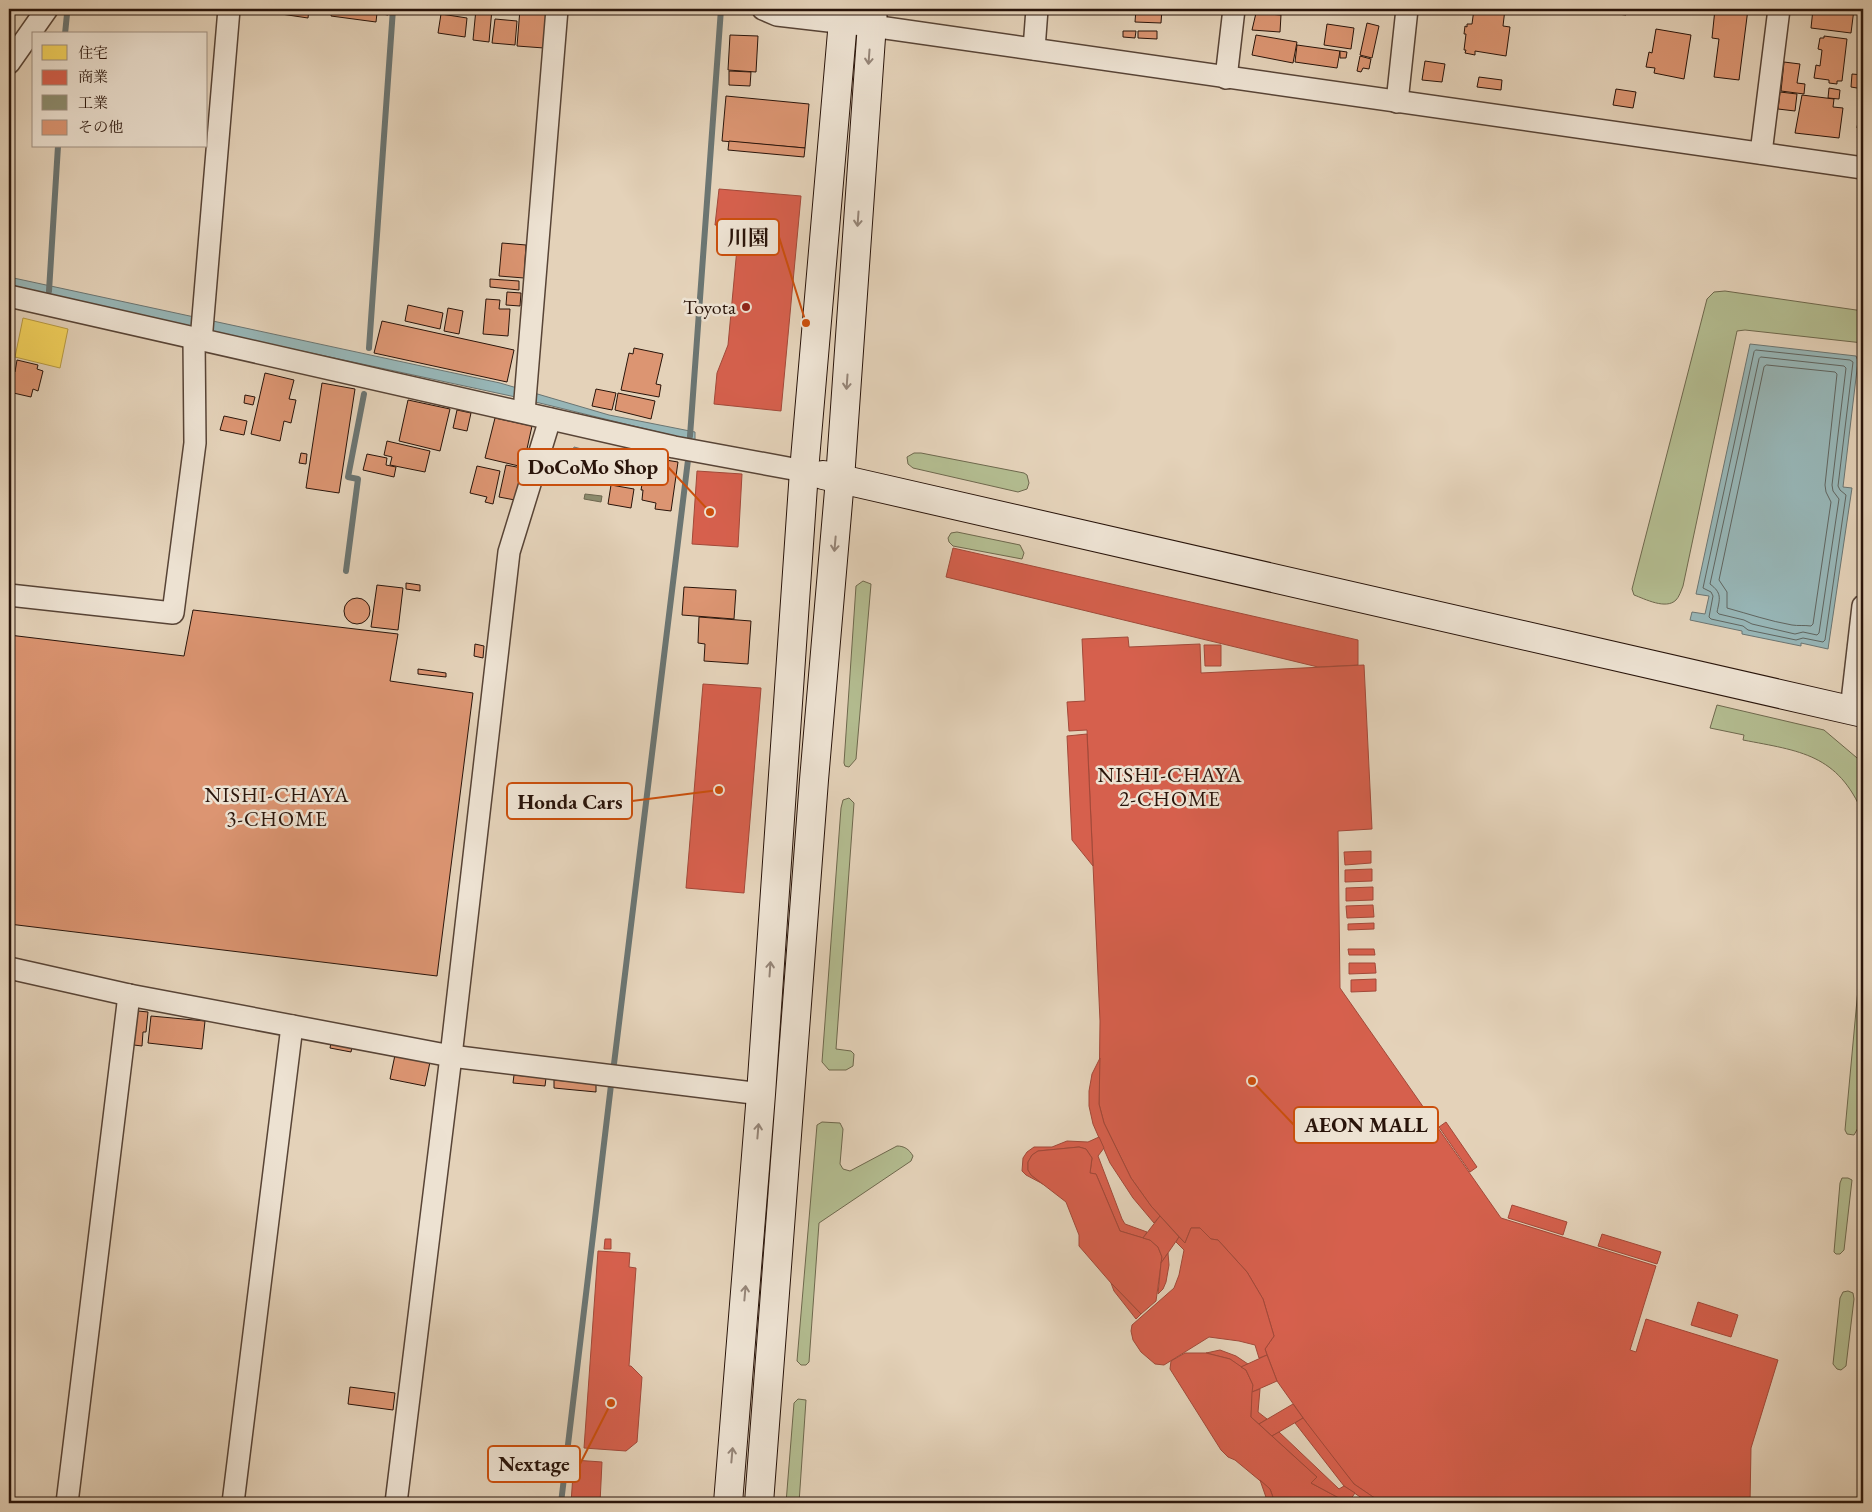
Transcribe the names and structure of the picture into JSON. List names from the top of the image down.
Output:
{
  "districts": ["NISHI-CHAYA 2-CHOME", "NISHI-CHAYA 3-CHOME"],
  "places": [
    "Toyota",
    "川園",
    "DoCoMo Shop",
    "Honda Cars",
    "AEON MALL",
    "Nextage"
  ],
  "legend": [
    "住宅",
    "商業",
    "工業",
    "その他"
  ]
}
